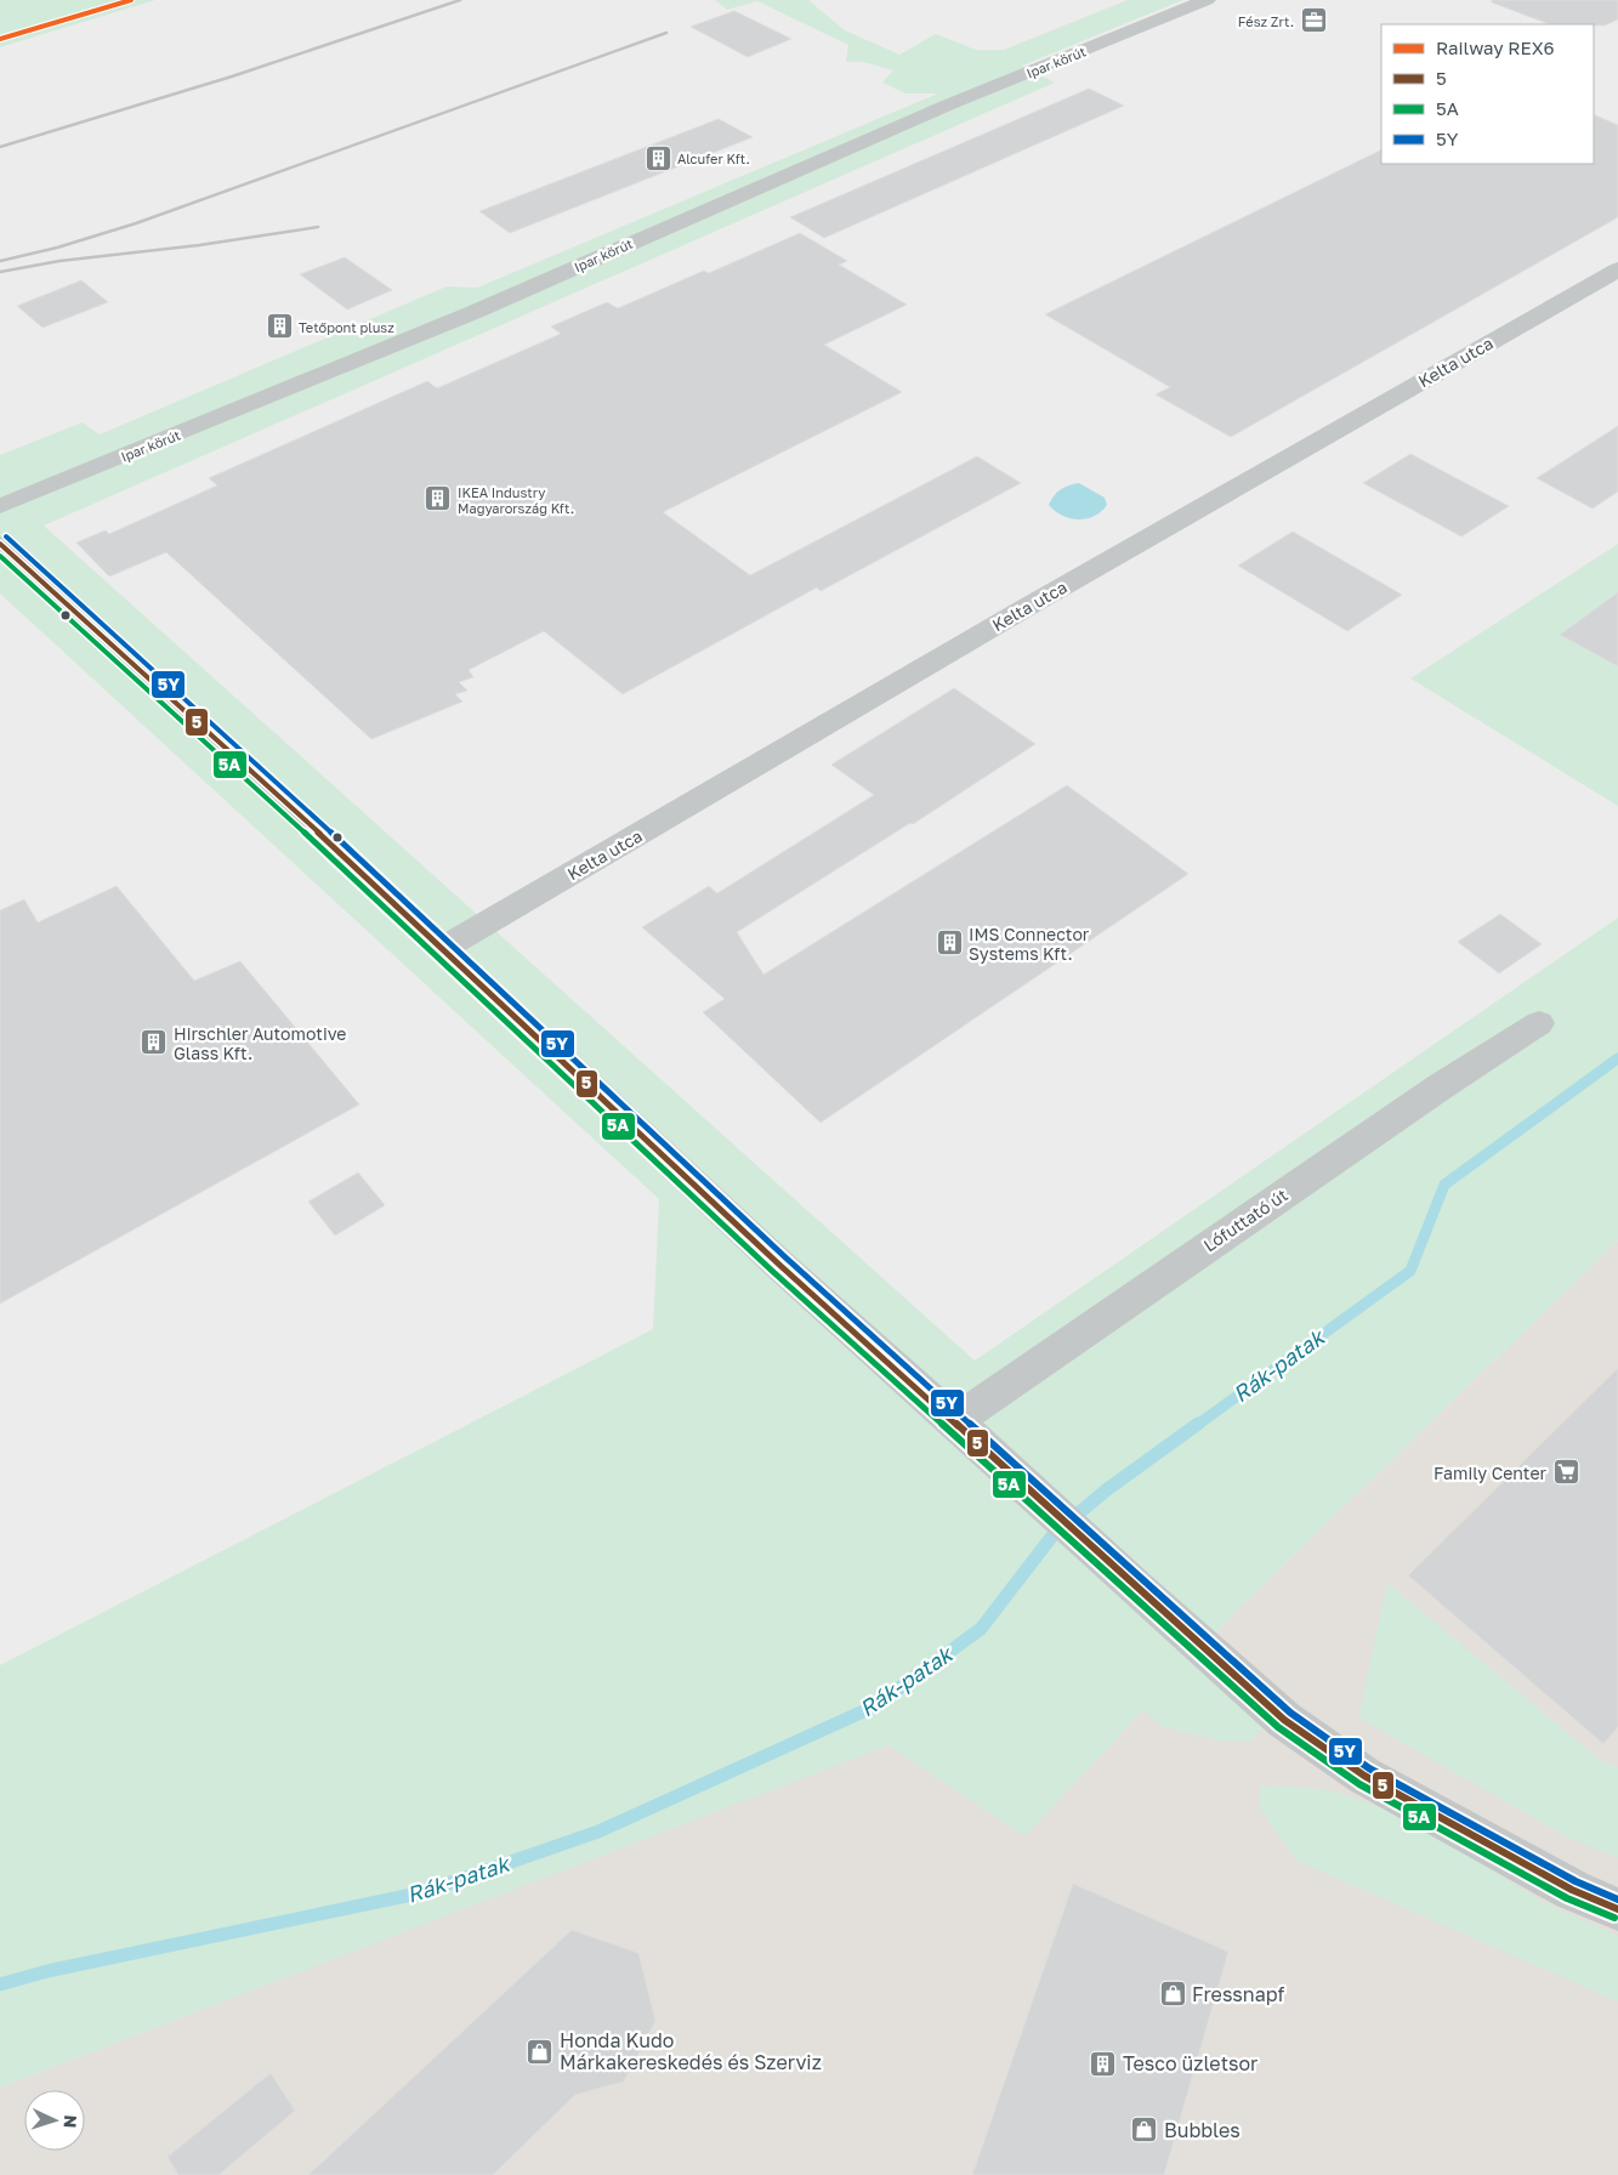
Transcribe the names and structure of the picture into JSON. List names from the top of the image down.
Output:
{
  "streets": {
    "street": ["Ipar körút", "Kelta utca", "Lófuttató út"]
  },
  "water": ["Rák-patak"],
  "places": {
    "office": ["Fész Zrt."],
    "building": [
      "Alcufer Kft.",
      "Tetőpont plusz",
      "IKEA Industry Magyarország Kft.",
      "IMS Connector Systems Kft.",
      "Hirschler Automotive Glass Kft.",
      "Tesco üzletsor"
    ],
    "supermarket": ["Family Center"],
    "shop": ["Fressnapf", "Honda Kudo Márkakereskedés és Szerviz", "Bubbles"]
  },
  "lines": [
    "rail line REX6",
    "transit line 5Y",
    "transit line 5",
    "transit line 5A"
  ],
  "legend": [
    "Railway REX6",
    "5",
    "5A",
    "5Y"
  ],
  "north": "right"
}
